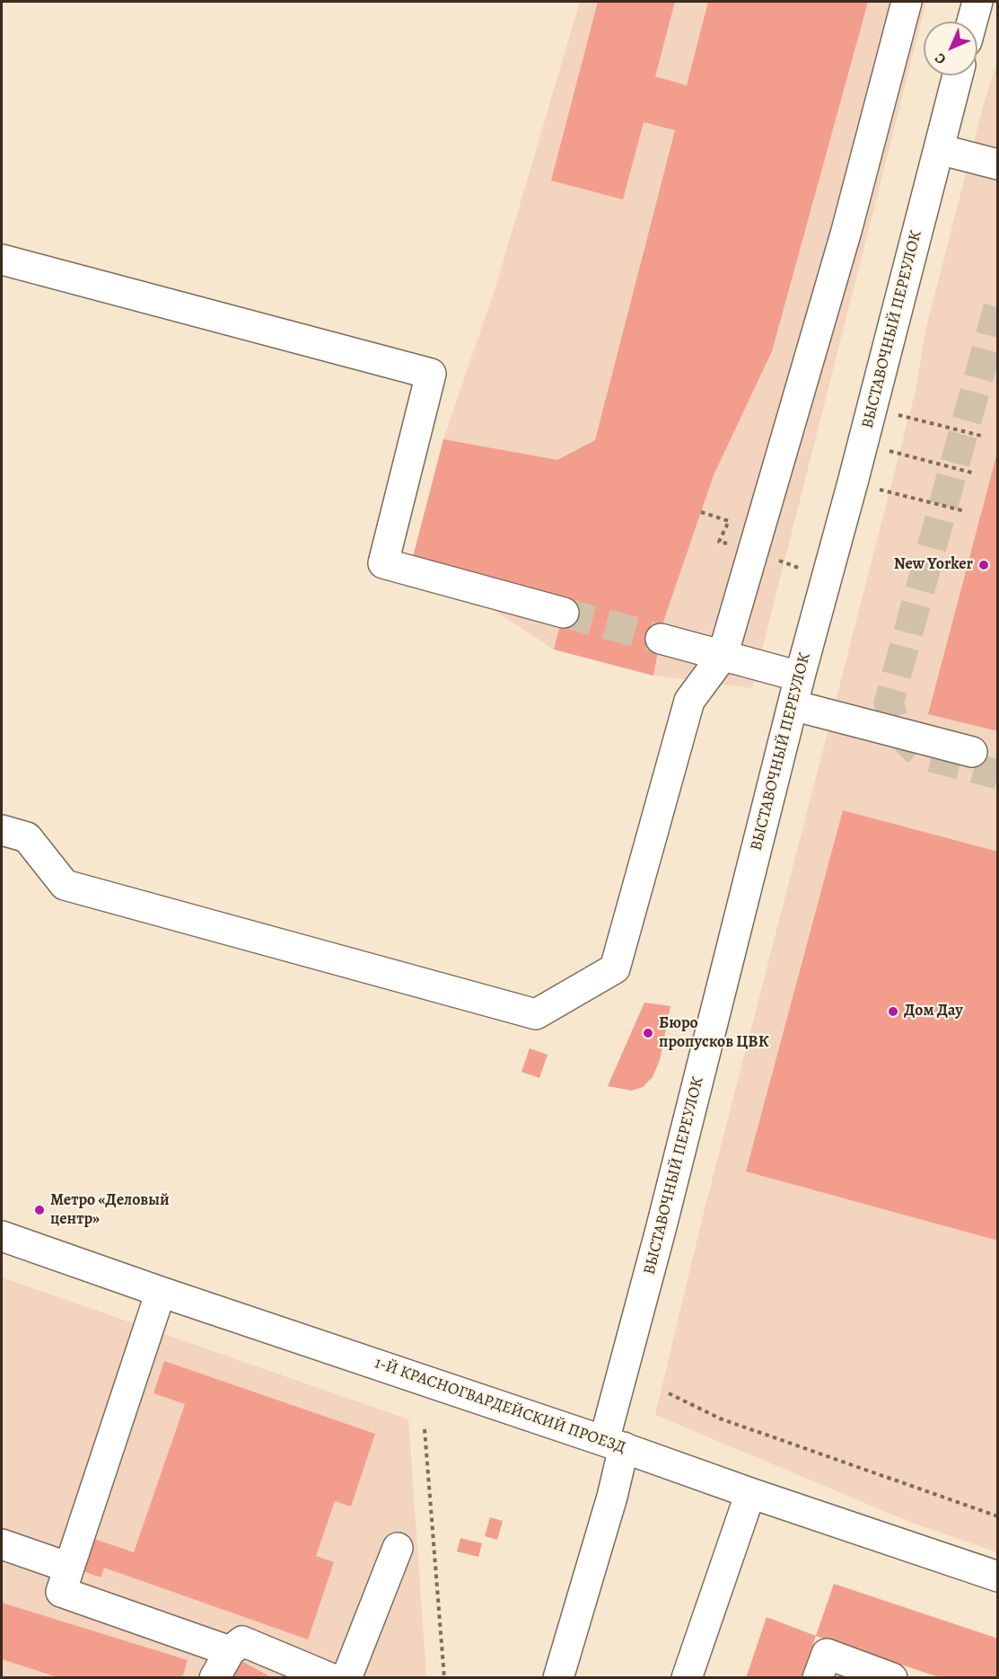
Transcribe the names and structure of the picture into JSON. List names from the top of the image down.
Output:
{
  "streets": {
    "street": ["ВЫСТАВОЧНЫЙ ПЕРЕУЛОК", "1-Й КРАСНОГВАРДЕЙСКИЙ ПРОЕЗД"]
  },
  "crossings": [
    ["ВЫСТАВОЧНЫЙ ПЕРЕУЛОК", "1-Й КРАСНОГВАРДЕЙСКИЙ ПРОЕЗД"]
  ],
  "places": [
    "New Yorker",
    "Дом Дау",
    "Бюро пропусков ЦВК",
    "Метро «Деловый центр»"
  ],
  "north": "bottom left"
}
